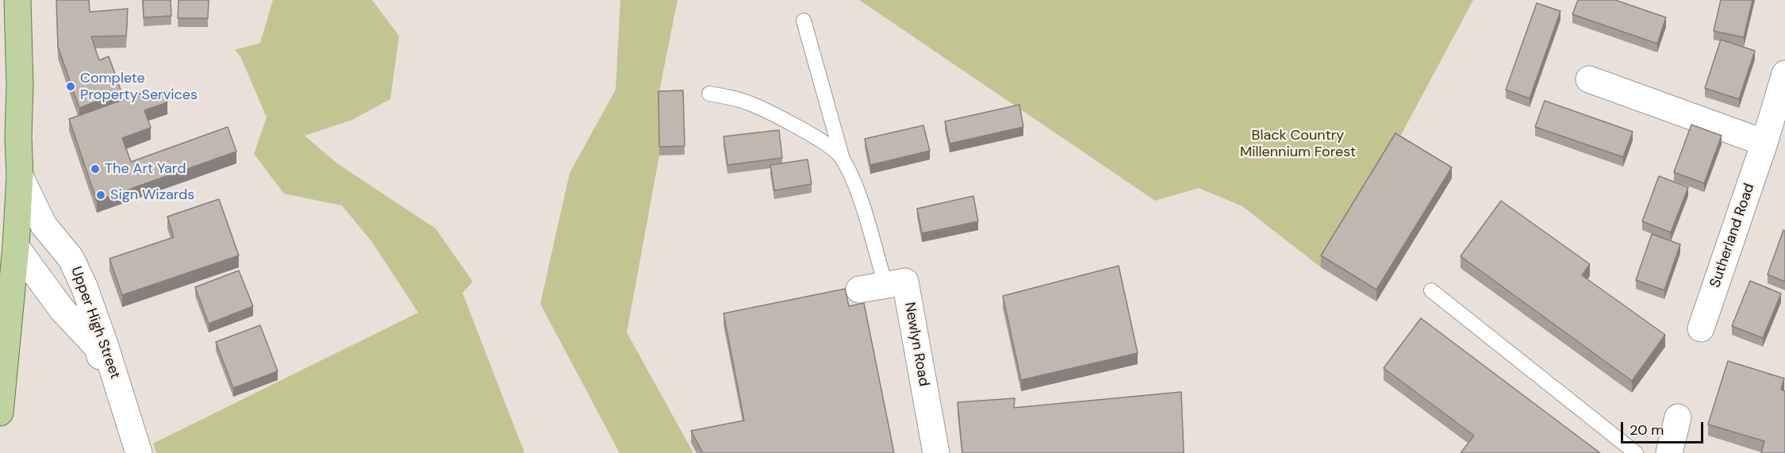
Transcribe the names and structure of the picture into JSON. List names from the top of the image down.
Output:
{
  "streets": {
    "main road": ["Upper High Street"],
    "street": ["Sutherland Road", "Newlyn Road"]
  },
  "parks": ["Black Country Millennium Forest"],
  "places": ["Complete Property Services", "The Art Yard", "Sign Wizards"],
  "scale_bar": "20 m"
}
